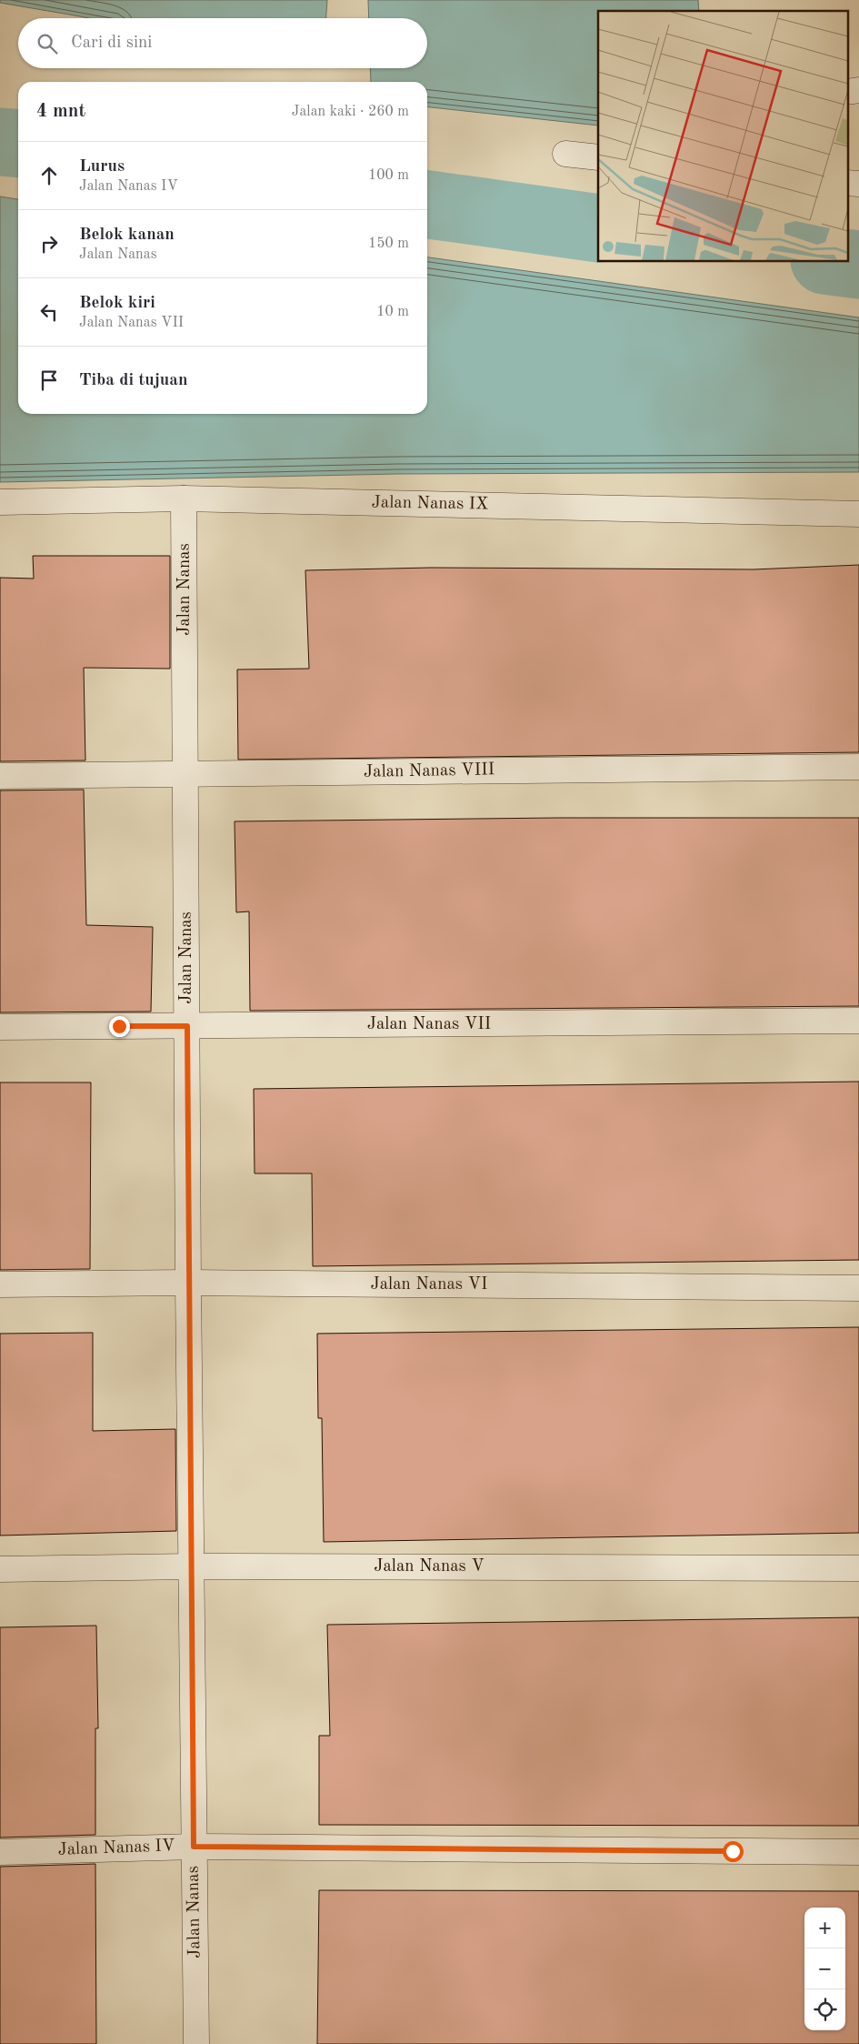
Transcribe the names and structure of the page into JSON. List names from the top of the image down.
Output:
{
  "streets": {
    "street": [
      "Jalan Nanas IX",
      "Jalan Nanas",
      "Jalan Nanas VIII",
      "Jalan Nanas VII",
      "Jalan Nanas VI",
      "Jalan Nanas V",
      "Jalan Nanas IV"
    ]
  },
  "crossings": [
    ["Jalan Nanas IX", "Jalan Nanas"],
    ["Jalan Nanas", "Jalan Nanas VIII"],
    ["Jalan Nanas", "Jalan Nanas VII"],
    ["Jalan Nanas", "Jalan Nanas VI"],
    ["Jalan Nanas", "Jalan Nanas V"],
    ["Jalan Nanas", "Jalan Nanas IV"]
  ],
  "page": {
    "search": "Cari di sini",
    "heading": ["4 mnt", "Jalan kaki · 260 m"],
    "list": [
      ["Lurus", "Jalan Nanas IV", "100 m"],
      ["Belok kanan", "Jalan Nanas", "150 m"],
      ["Belok kiri", "Jalan Nanas VII", "10 m"],
      "Tiba di tujuan"
    ],
    "map_buttons": ["+", "−"]
  }
}
